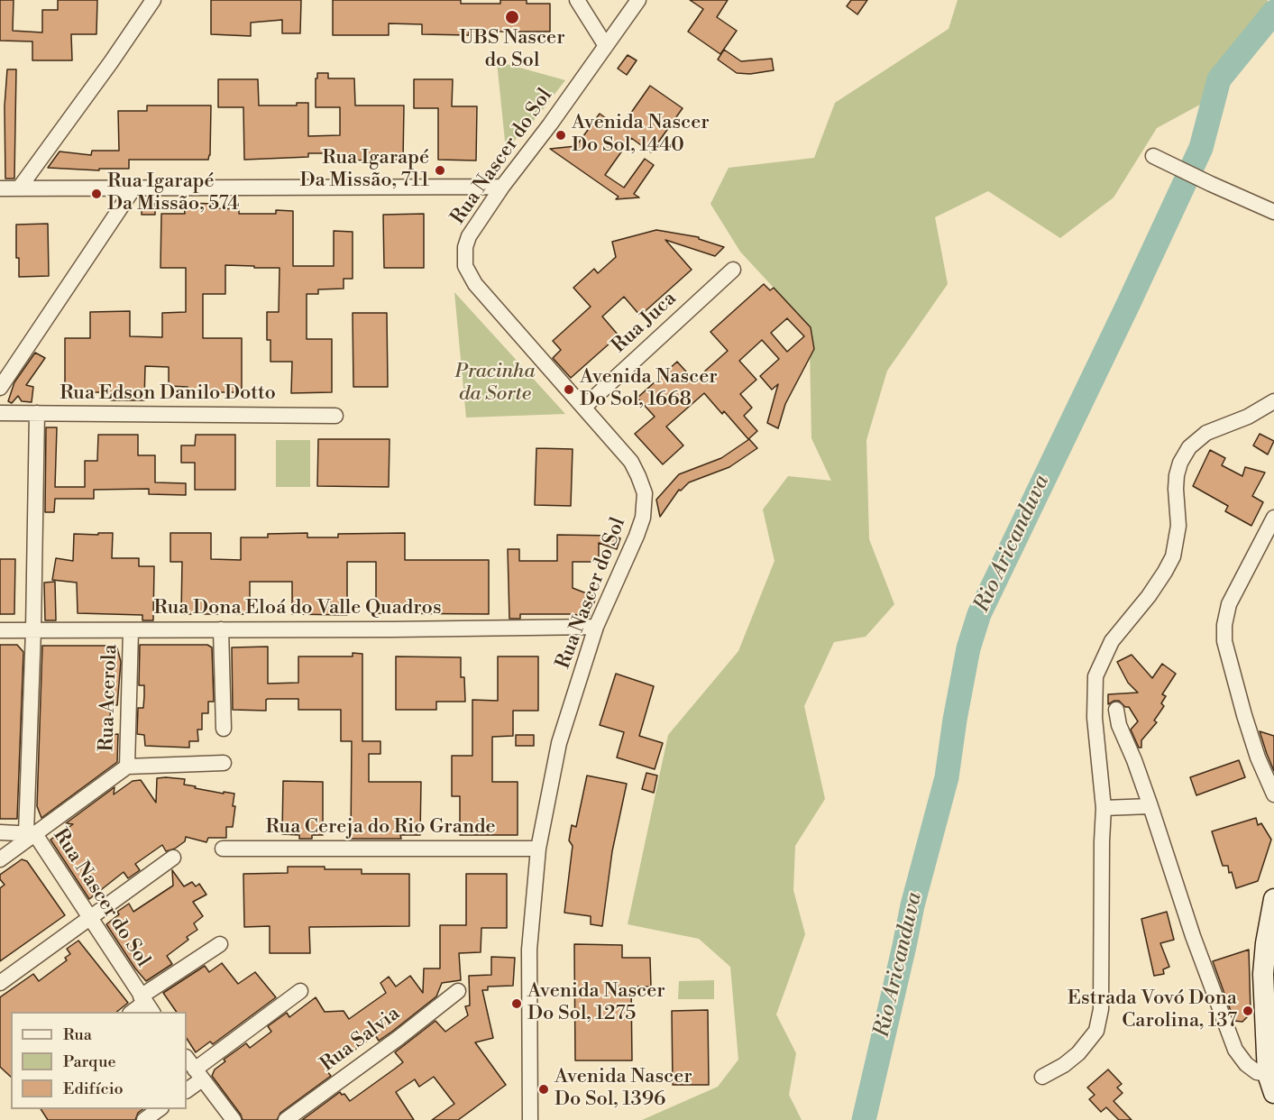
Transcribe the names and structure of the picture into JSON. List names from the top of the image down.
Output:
{
  "streets": {
    "street": [
      "Rua Nascer do Sol",
      "Rua Juca",
      "Rua Edson Danilo Dotto",
      "Rua Dona Eloá do Valle Quadros",
      "Rua Acerola",
      "Rua Cereja do Rio Grande",
      "Rua Salvia"
    ]
  },
  "crossings": [
    ["Rua Nascer do Sol", "Rua Juca"],
    ["Rua Nascer do Sol", "Rua Dona Eloá do Valle Quadros"],
    ["Rua Nascer do Sol", "Rua Cereja do Rio Grande"],
    ["Rua Dona Eloá do Valle Quadros", "Rua Acerola"]
  ],
  "water": ["Rio Aricanduva"],
  "parks": ["Pracinha da Sorte"],
  "places": [
    "UBS Nascer do Sol",
    "Avenida Nascer Do Sol, 1440",
    "Rua Igarapé Da Missão, 711",
    "Rua Igarapé Da Missão, 574",
    "Avenida Nascer Do Sol, 1668",
    "Avenida Nascer Do Sol, 1275",
    "Estrada Vovó Dona Carolina, 137",
    "Avenida Nascer Do Sol, 1396"
  ],
  "legend": ["Rua", "Parque", "Edifício"]
}
